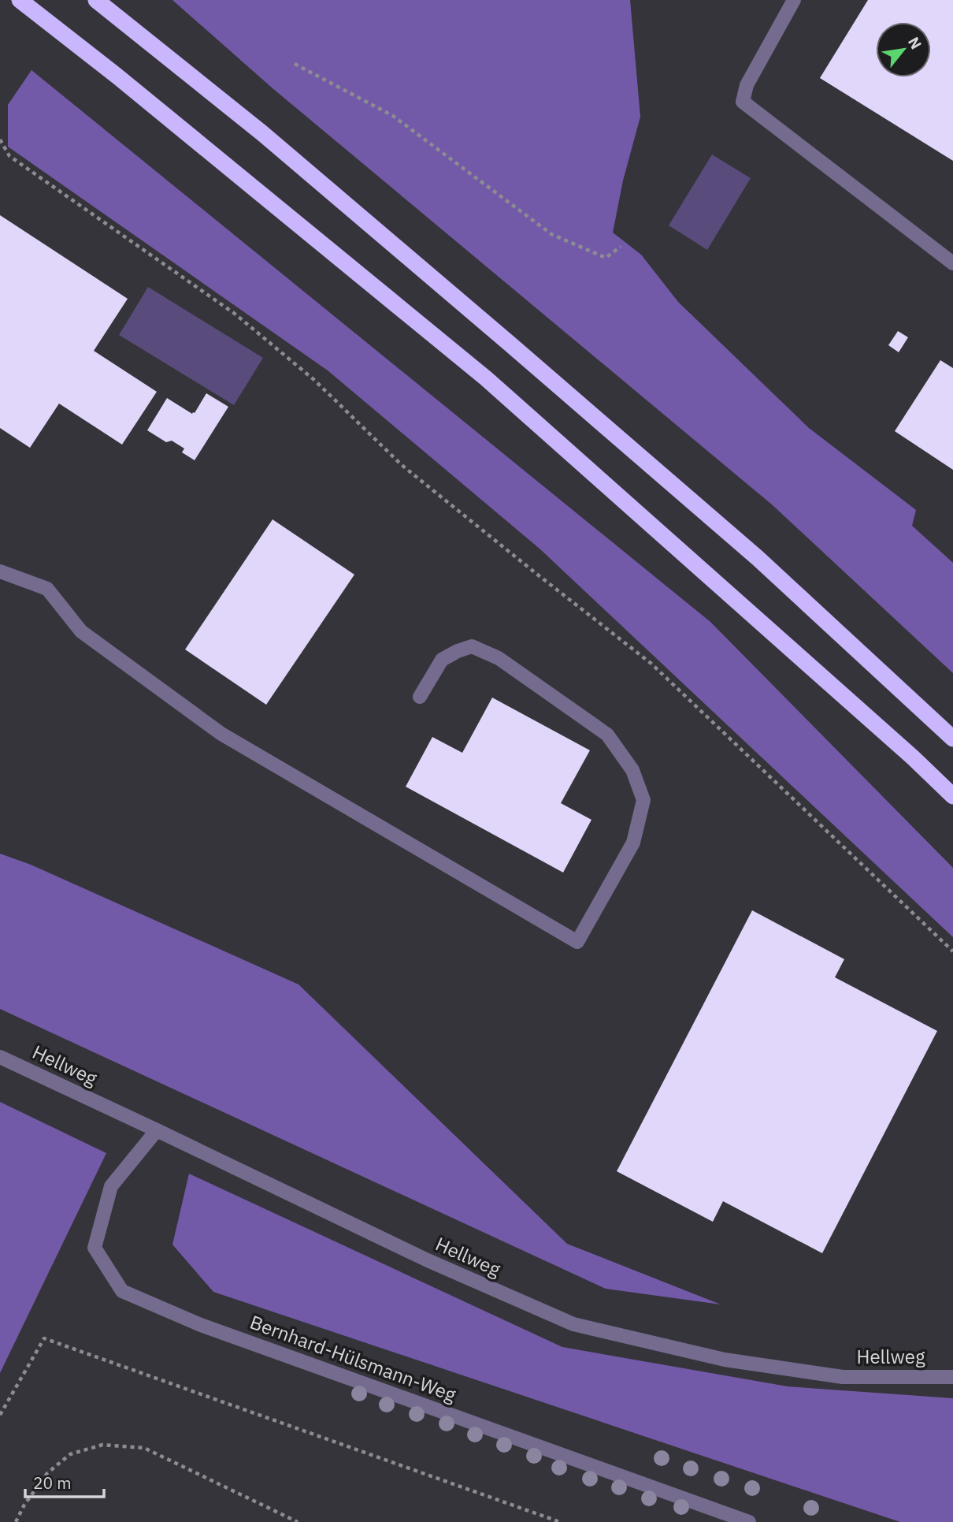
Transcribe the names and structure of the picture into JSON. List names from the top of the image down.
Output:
{
  "streets": {
    "street": ["Hellweg", "Bernhard-Hülsmann-Weg"]
  },
  "crossings": [
    ["Hellweg", "Bernhard-Hülsmann-Weg"]
  ],
  "scale_bar": "20 m",
  "north": "top right"
}
